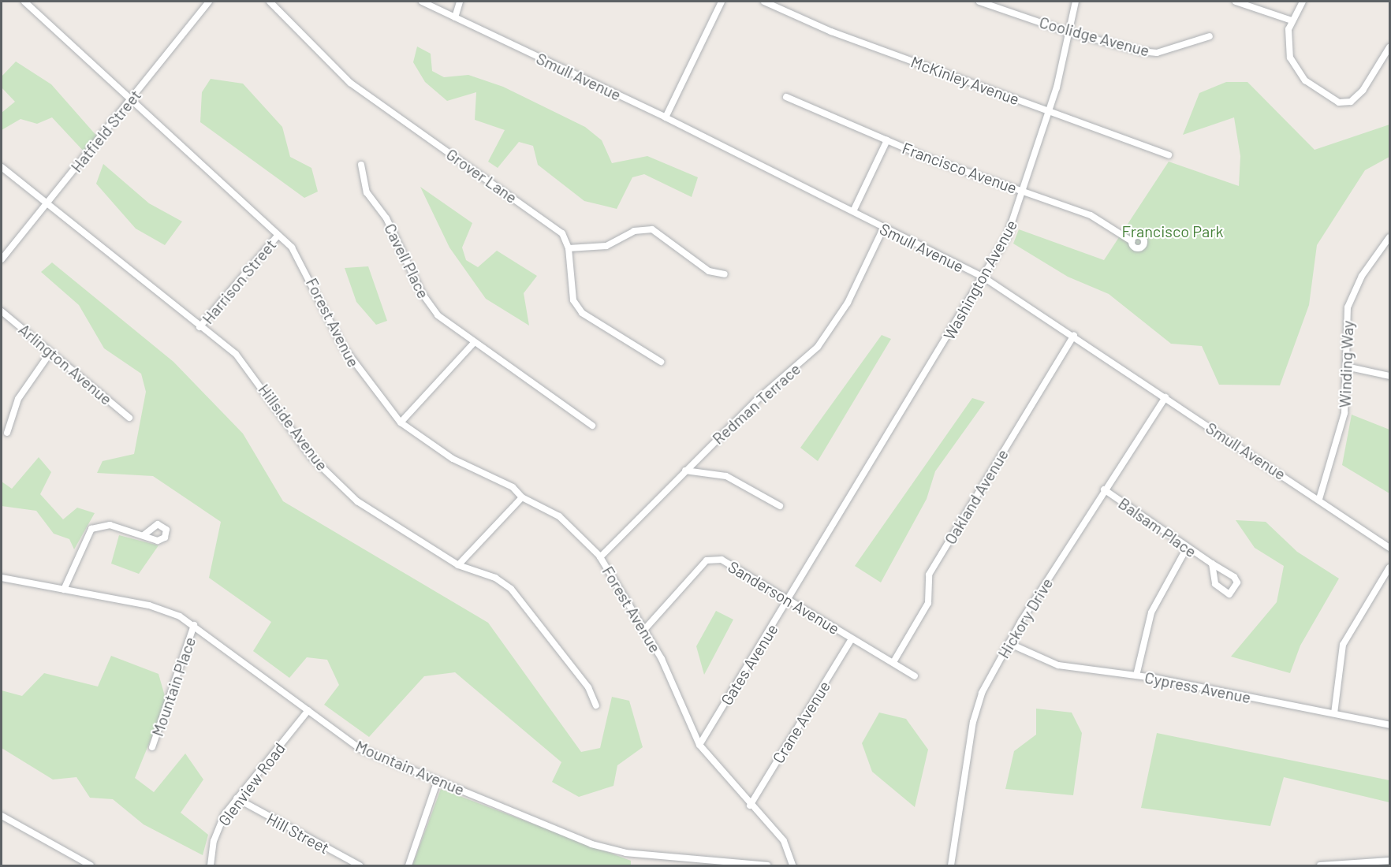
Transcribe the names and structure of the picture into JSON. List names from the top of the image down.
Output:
{
  "streets": {
    "street": [
      "Coolidge Avenue",
      "Smull Avenue",
      "McKinley Avenue",
      "Hatfield Street",
      "Francisco Avenue",
      "Grover Lane",
      "Cavell Place",
      "Washington Avenue",
      "Harrison Street",
      "Forest Avenue",
      "Arlington Avenue",
      "Winding Way",
      "Redman Terrace",
      "Hillside Avenue",
      "Oakland Avenue",
      "Balsam Place",
      "Sanderson Avenue",
      "Hickory Drive",
      "Gates Avenue",
      "Mountain Place",
      "Cypress Avenue",
      "Crane Avenue",
      "Mountain Avenue",
      "Glenview Road",
      "Hill Street"
    ]
  },
  "crossings": [
    ["Coolidge Avenue", "Washington Avenue"],
    ["Smull Avenue", "Washington Avenue"],
    ["Smull Avenue", "Winding Way"],
    ["Smull Avenue", "Redman Terrace"],
    ["Smull Avenue", "Oakland Avenue"],
    ["Smull Avenue", "Hickory Drive"],
    ["McKinley Avenue", "Washington Avenue"],
    ["Hatfield Street", "Forest Avenue"],
    ["Hatfield Street", "Hillside Avenue"],
    ["Francisco Avenue", "Washington Avenue"],
    ["Washington Avenue", "Gates Avenue"],
    ["Harrison Street", "Forest Avenue"],
    ["Harrison Street", "Hillside Avenue"],
    ["Forest Avenue", "Redman Terrace"],
    ["Forest Avenue", "Sanderson Avenue"],
    ["Forest Avenue", "Gates Avenue"],
    ["Forest Avenue", "Crane Avenue"],
    ["Oakland Avenue", "Sanderson Avenue"],
    ["Balsam Place", "Hickory Drive"],
    ["Sanderson Avenue", "Gates Avenue"],
    ["Sanderson Avenue", "Crane Avenue"],
    ["Hickory Drive", "Cypress Avenue"],
    ["Mountain Place", "Mountain Avenue"],
    ["Mountain Avenue", "Glenview Road"],
    ["Glenview Road", "Hill Street"]
  ],
  "parks": ["Francisco Park"]
}
